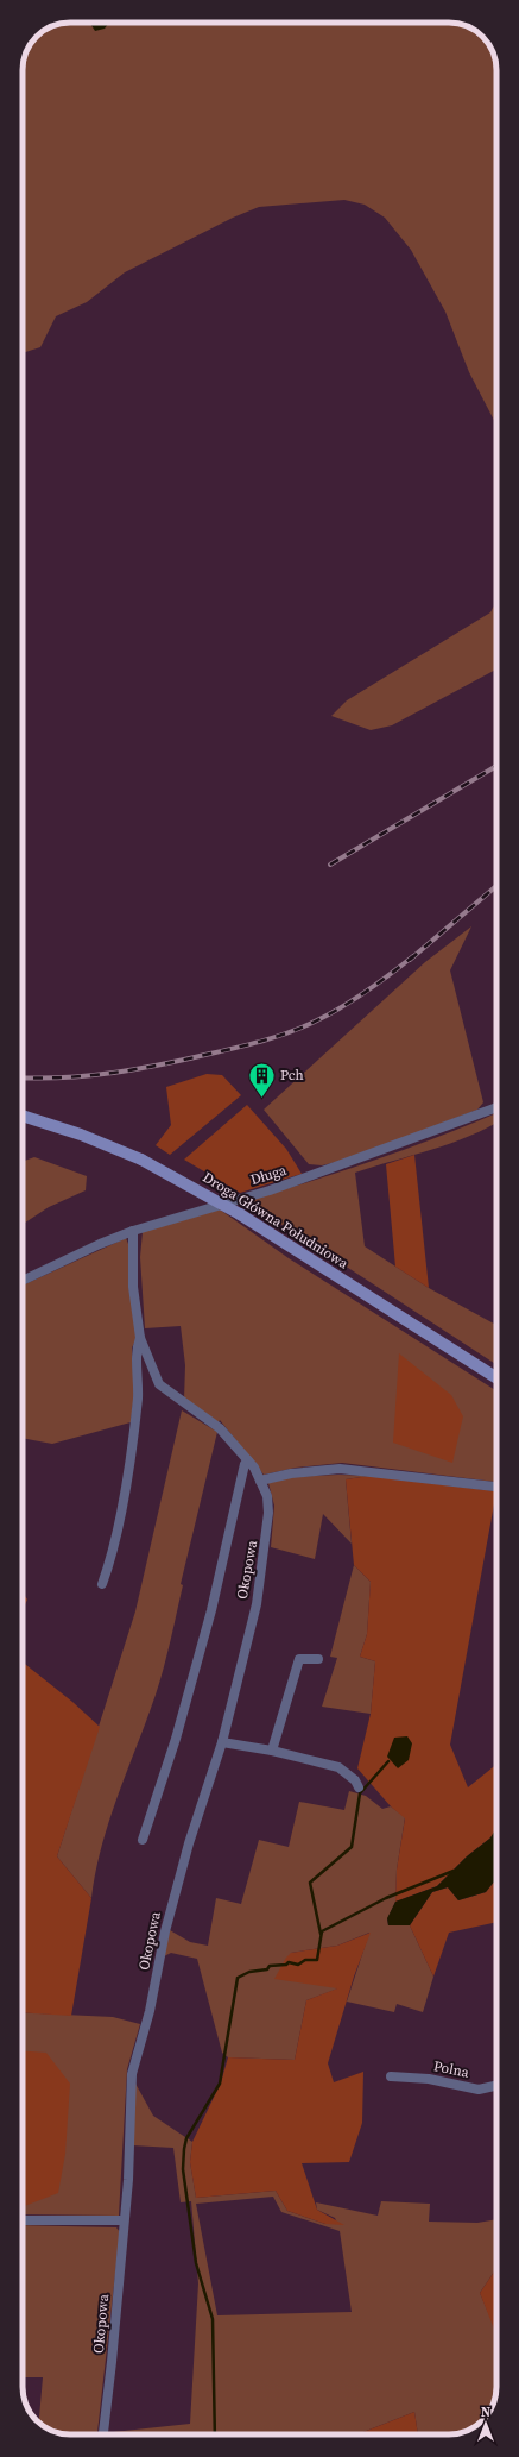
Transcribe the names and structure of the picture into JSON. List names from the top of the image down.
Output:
{
  "streets": {
    "main road": ["Droga Główna Południowa"],
    "street": ["Długa", "Okopowa", "Polna"]
  },
  "crossings": [
    ["Długa", "Okopowa"]
  ],
  "places": {
    "building": ["Pch"]
  },
  "north": "top"
}
